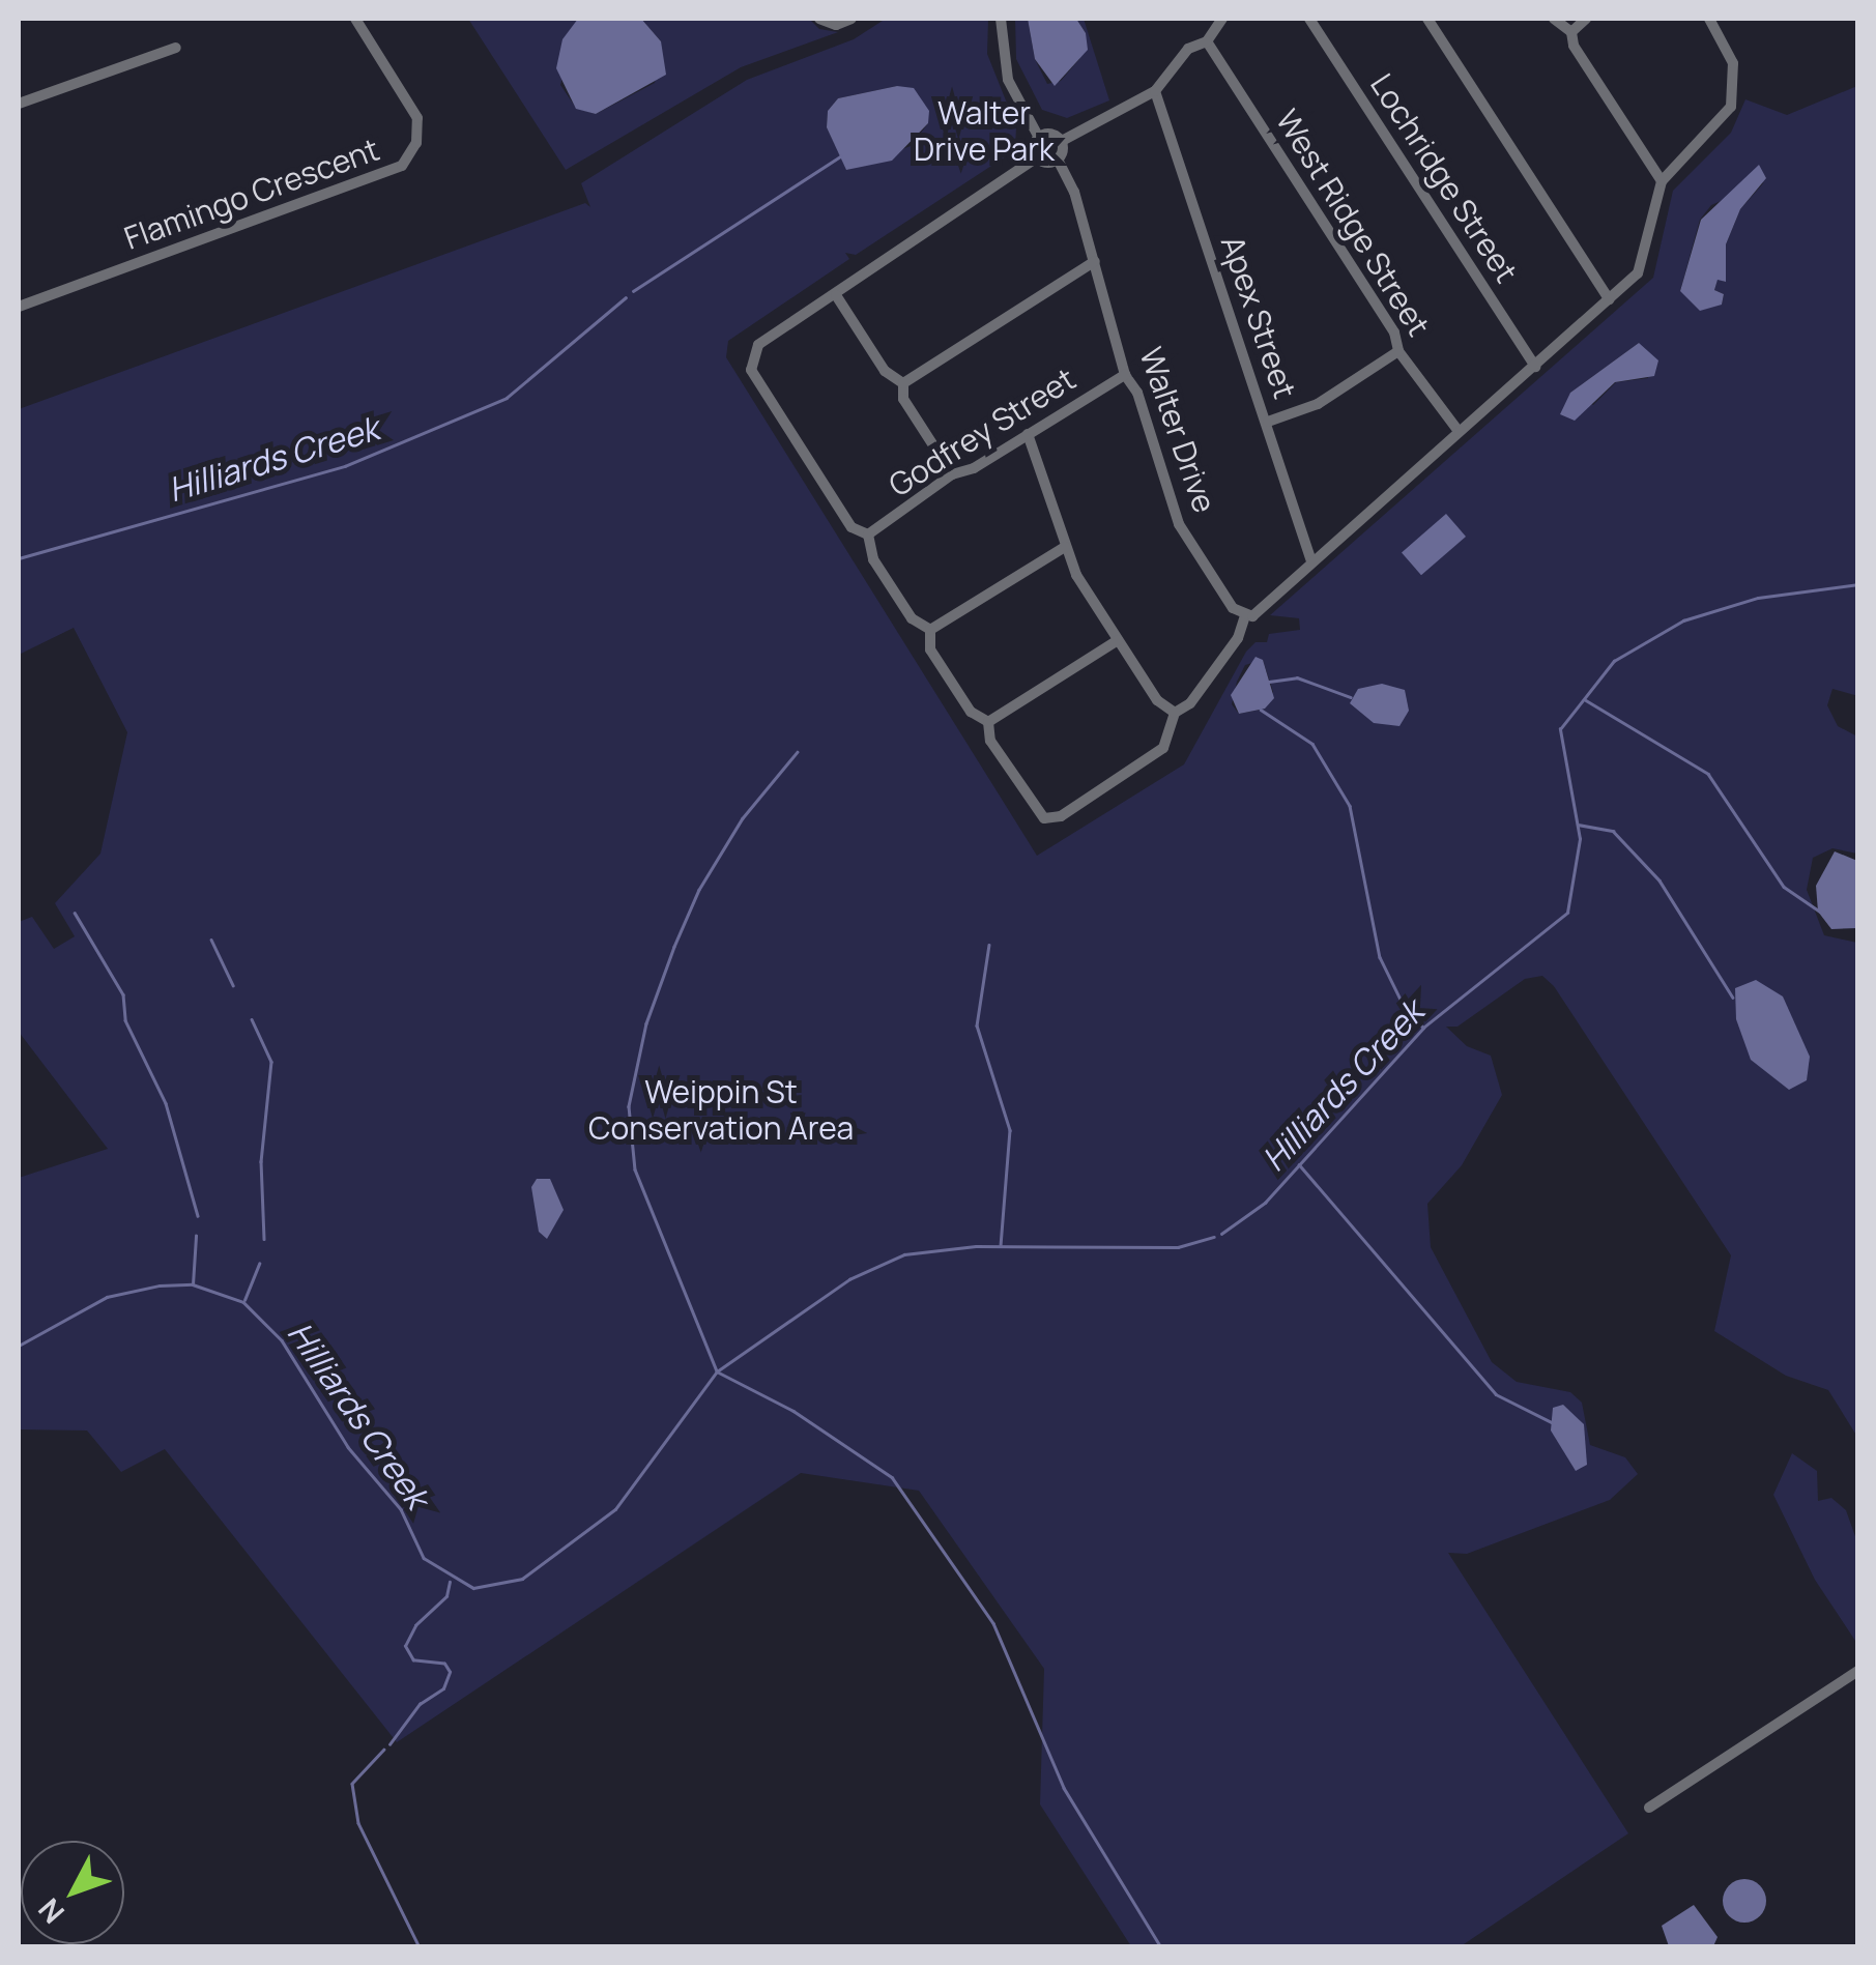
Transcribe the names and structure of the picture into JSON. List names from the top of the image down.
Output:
{
  "streets": {
    "street": [
      "Lochridge Street",
      "Flamingo Crescent",
      "West Ridge Street",
      "Apex Street",
      "Walter Drive",
      "Godfrey Street"
    ]
  },
  "crossings": [
    ["Walter Drive", "Godfrey Street"]
  ],
  "water": ["Hilliards Creek"],
  "parks": ["Walter Drive Park", "Weippin St Conservation Area"],
  "north": "bottom left"
}
